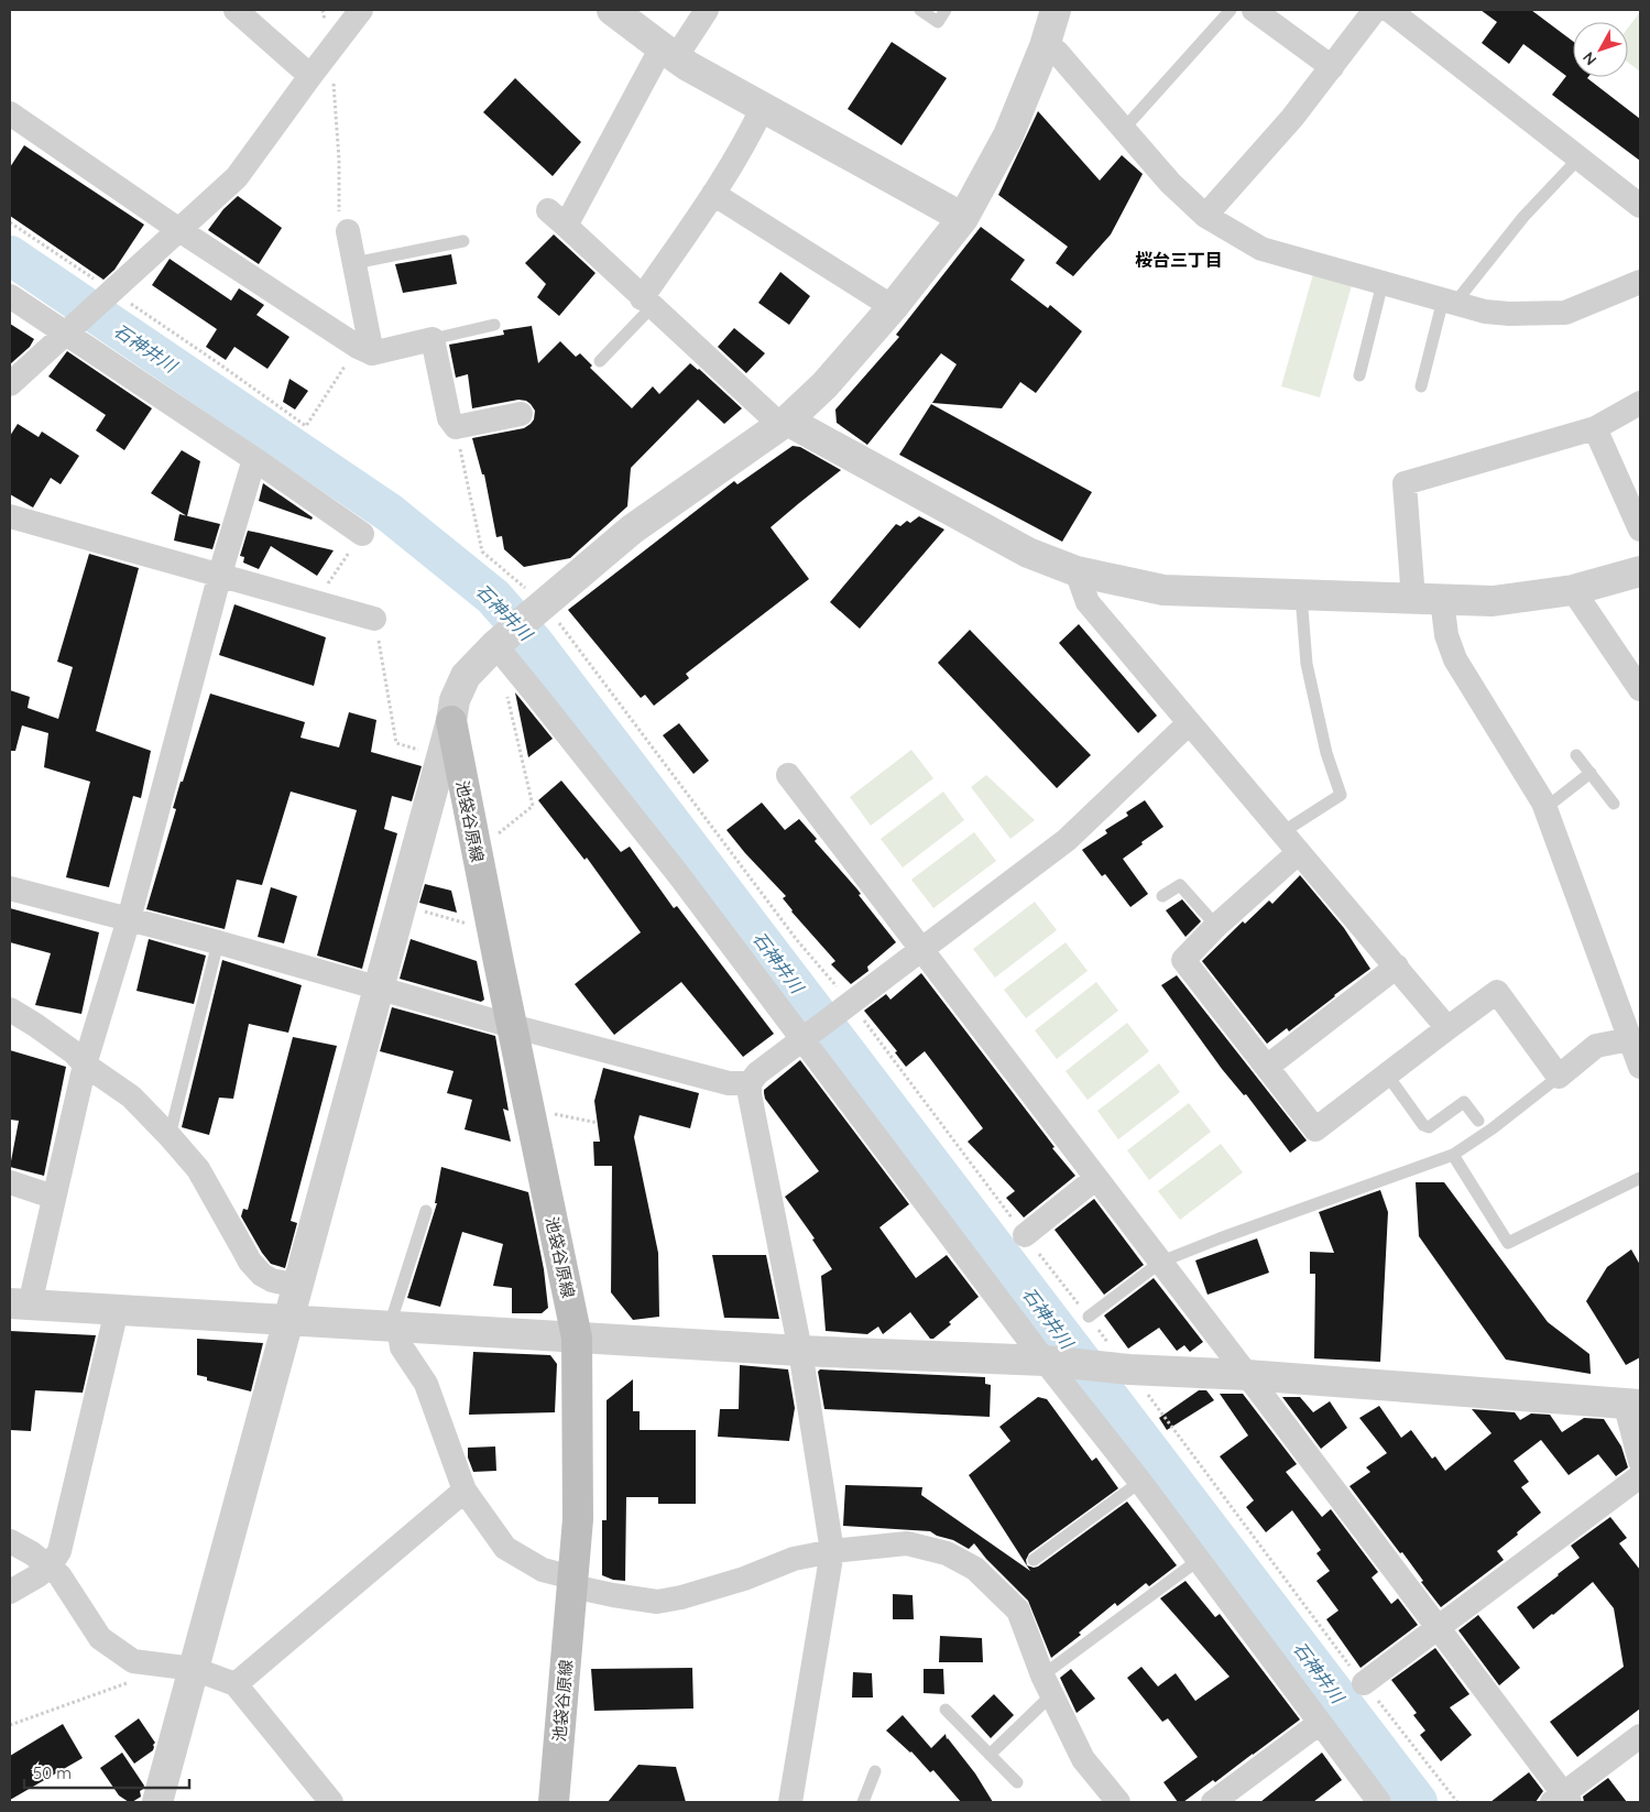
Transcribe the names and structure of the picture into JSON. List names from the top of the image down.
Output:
{
  "streets": {
    "main road": ["池袋谷原線"]
  },
  "districts": ["桜台三丁目"],
  "water": ["石神井川"],
  "scale_bar": "50 m",
  "north": "bottom left"
}
